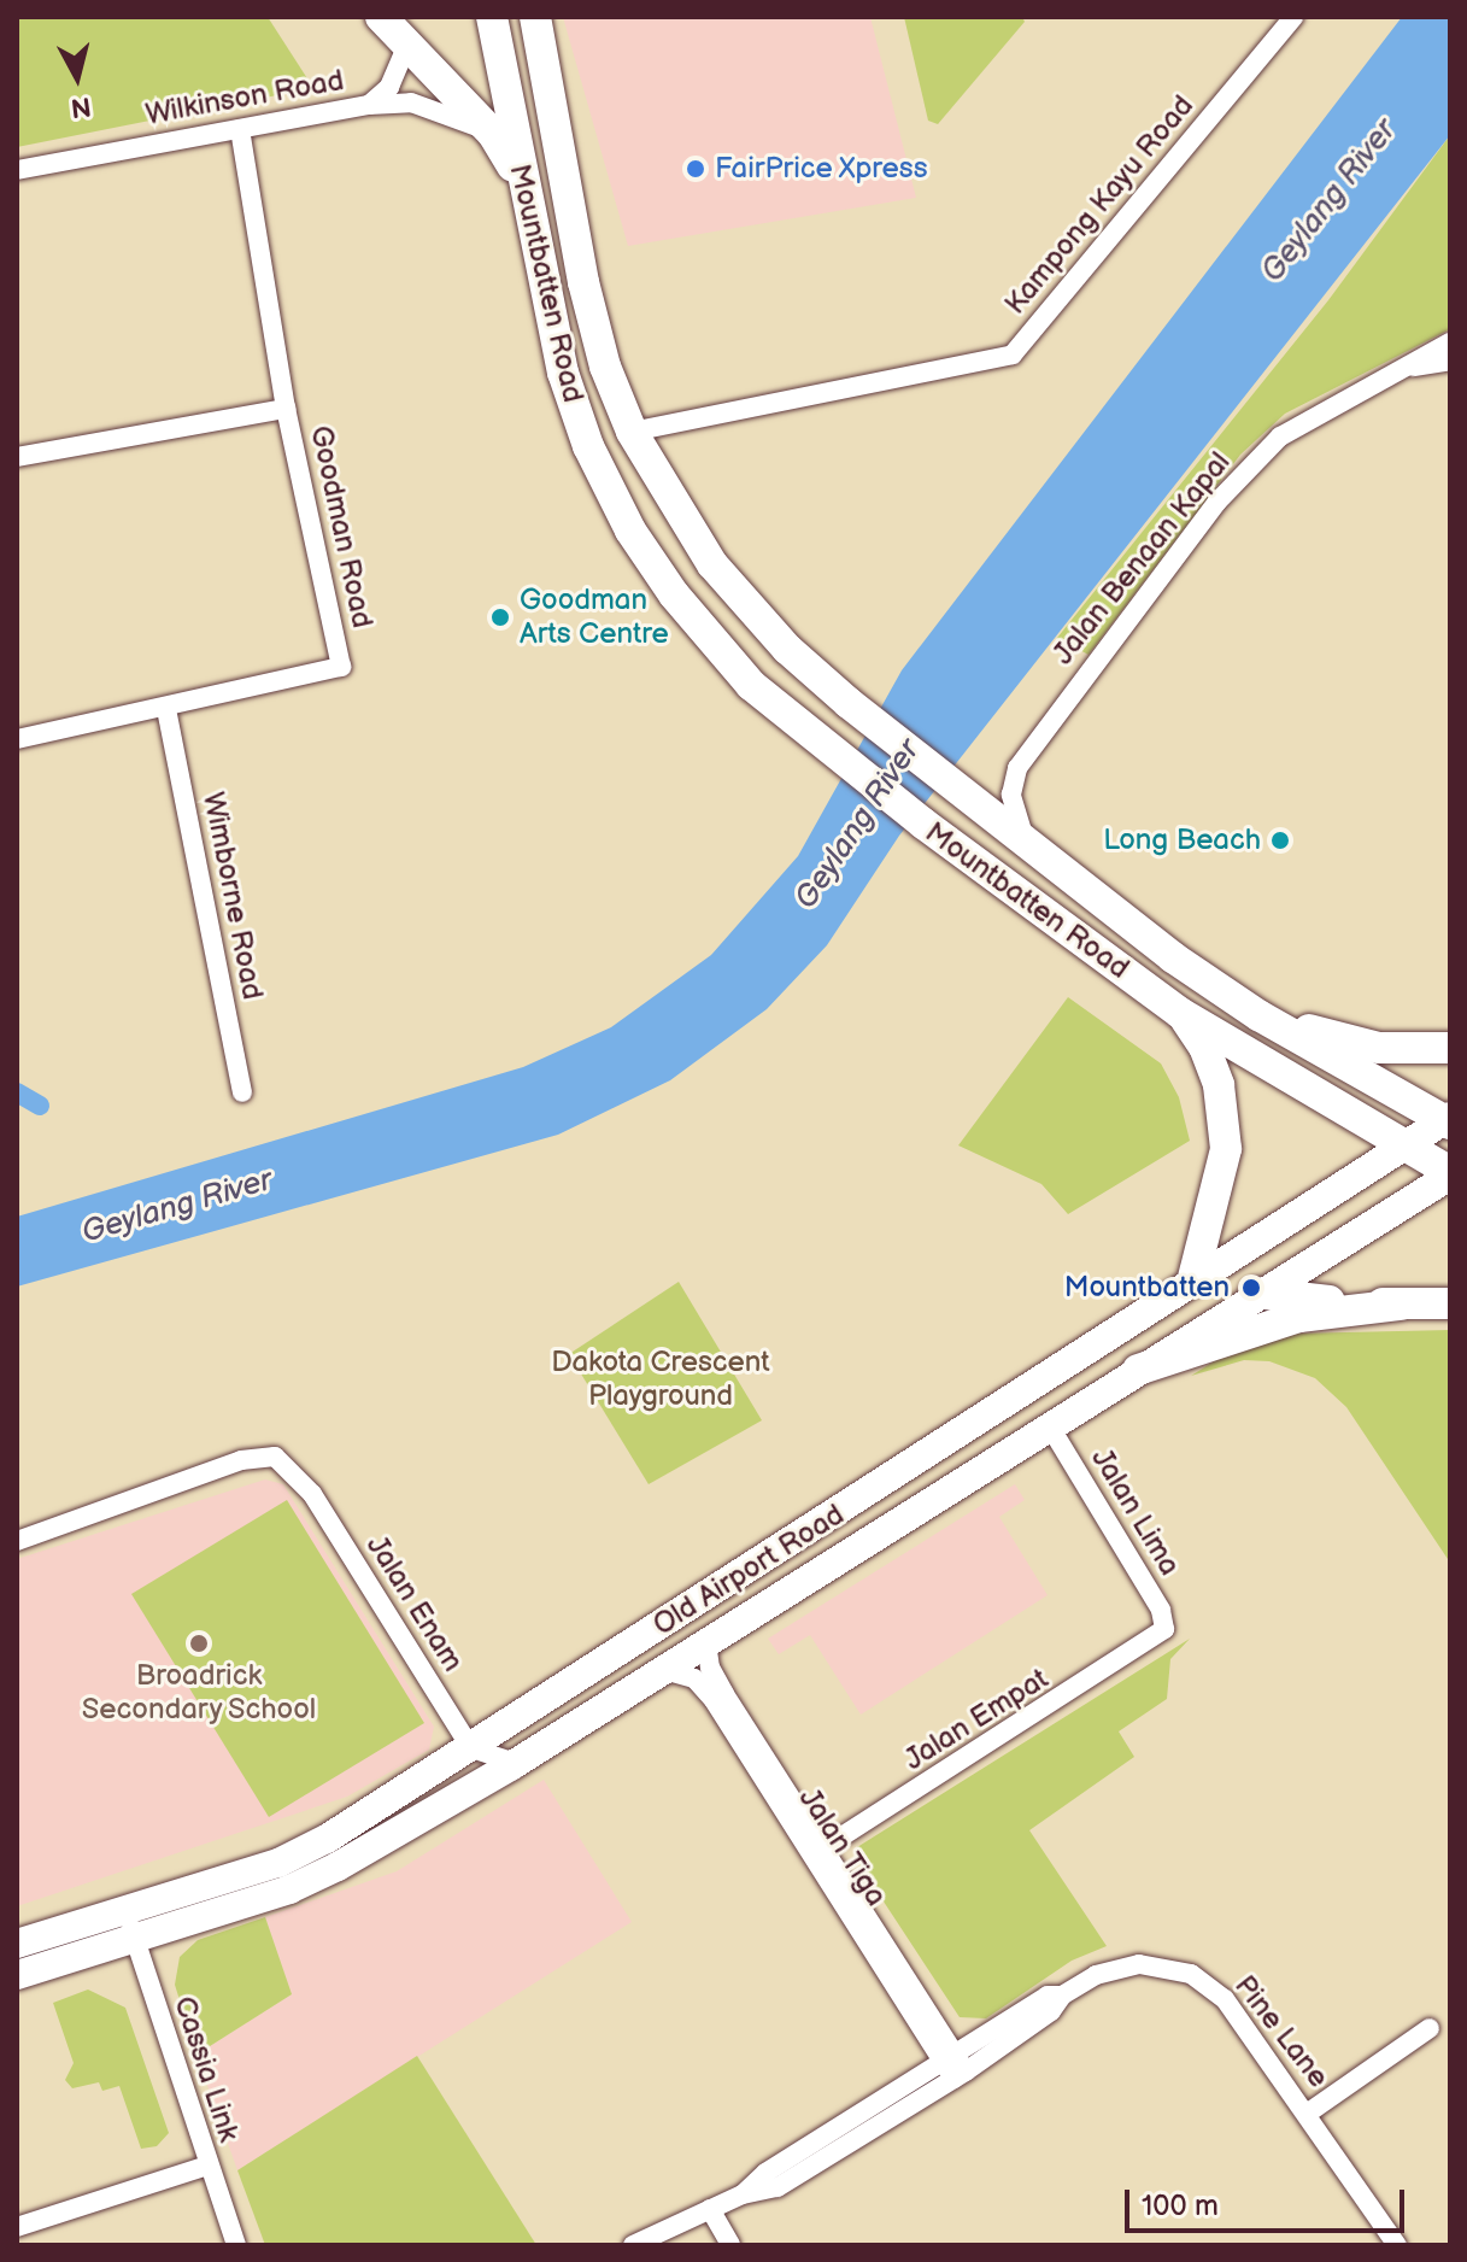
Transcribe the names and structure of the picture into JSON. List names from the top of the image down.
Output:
{
  "streets": {
    "main road": ["Mountbatten Road", "Old Airport Road"],
    "street": [
      "Wilkinson Road",
      "Kampong Kayu Road",
      "Goodman Road",
      "Jalan Benaan Kapal",
      "Wimborne Road",
      "Jalan Lima",
      "Jalan Enam",
      "Jalan Empat",
      "Jalan Tiga",
      "Pine Lane",
      "Cassia Link"
    ]
  },
  "crossings": [
    ["Wilkinson Road", "Goodman Road"],
    ["Kampong Kayu Road", "Mountbatten Road"],
    ["Mountbatten Road", "Jalan Benaan Kapal"],
    ["Mountbatten Road", "Old Airport Road"],
    ["Goodman Road", "Wimborne Road"],
    ["Jalan Lima", "Old Airport Road"],
    ["Jalan Lima", "Jalan Empat"],
    ["Old Airport Road", "Jalan Enam"],
    ["Old Airport Road", "Jalan Tiga"],
    ["Old Airport Road", "Cassia Link"],
    ["Jalan Empat", "Jalan Tiga"],
    ["Jalan Tiga", "Pine Lane"]
  ],
  "water": ["Geylang River"],
  "parks": ["Dakota Crescent Playground"],
  "places": [
    "FairPrice Xpress",
    "Goodman Arts Centre",
    "Long Beach",
    "Mountbatten",
    "Broadrick Secondary School"
  ],
  "scale_bar": "100 m",
  "north": "bottom"
}
